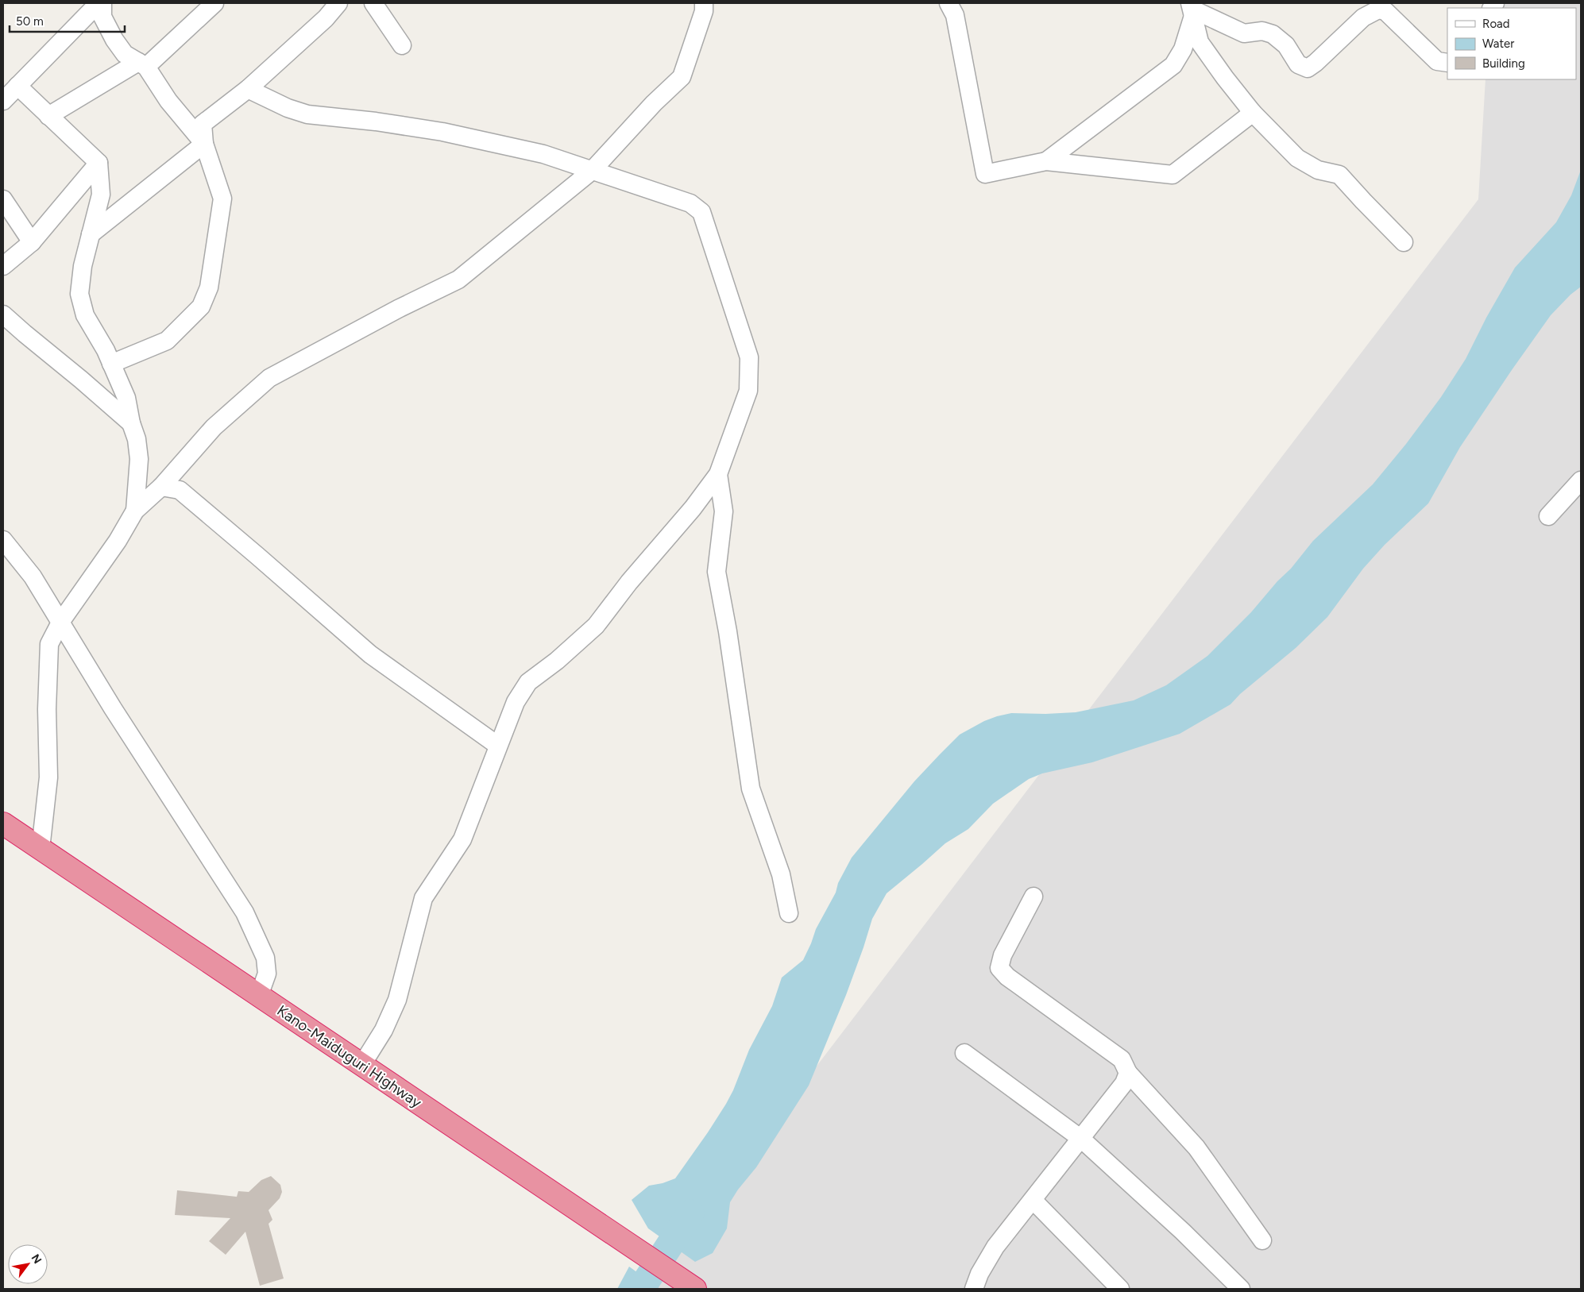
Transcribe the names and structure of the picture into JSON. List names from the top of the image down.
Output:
{
  "streets": {
    "highway": ["Kano-Maiduguri Highway"]
  },
  "legend": ["Road", "Water", "Building"],
  "scale_bar": "50 m",
  "north": "top right"
}
